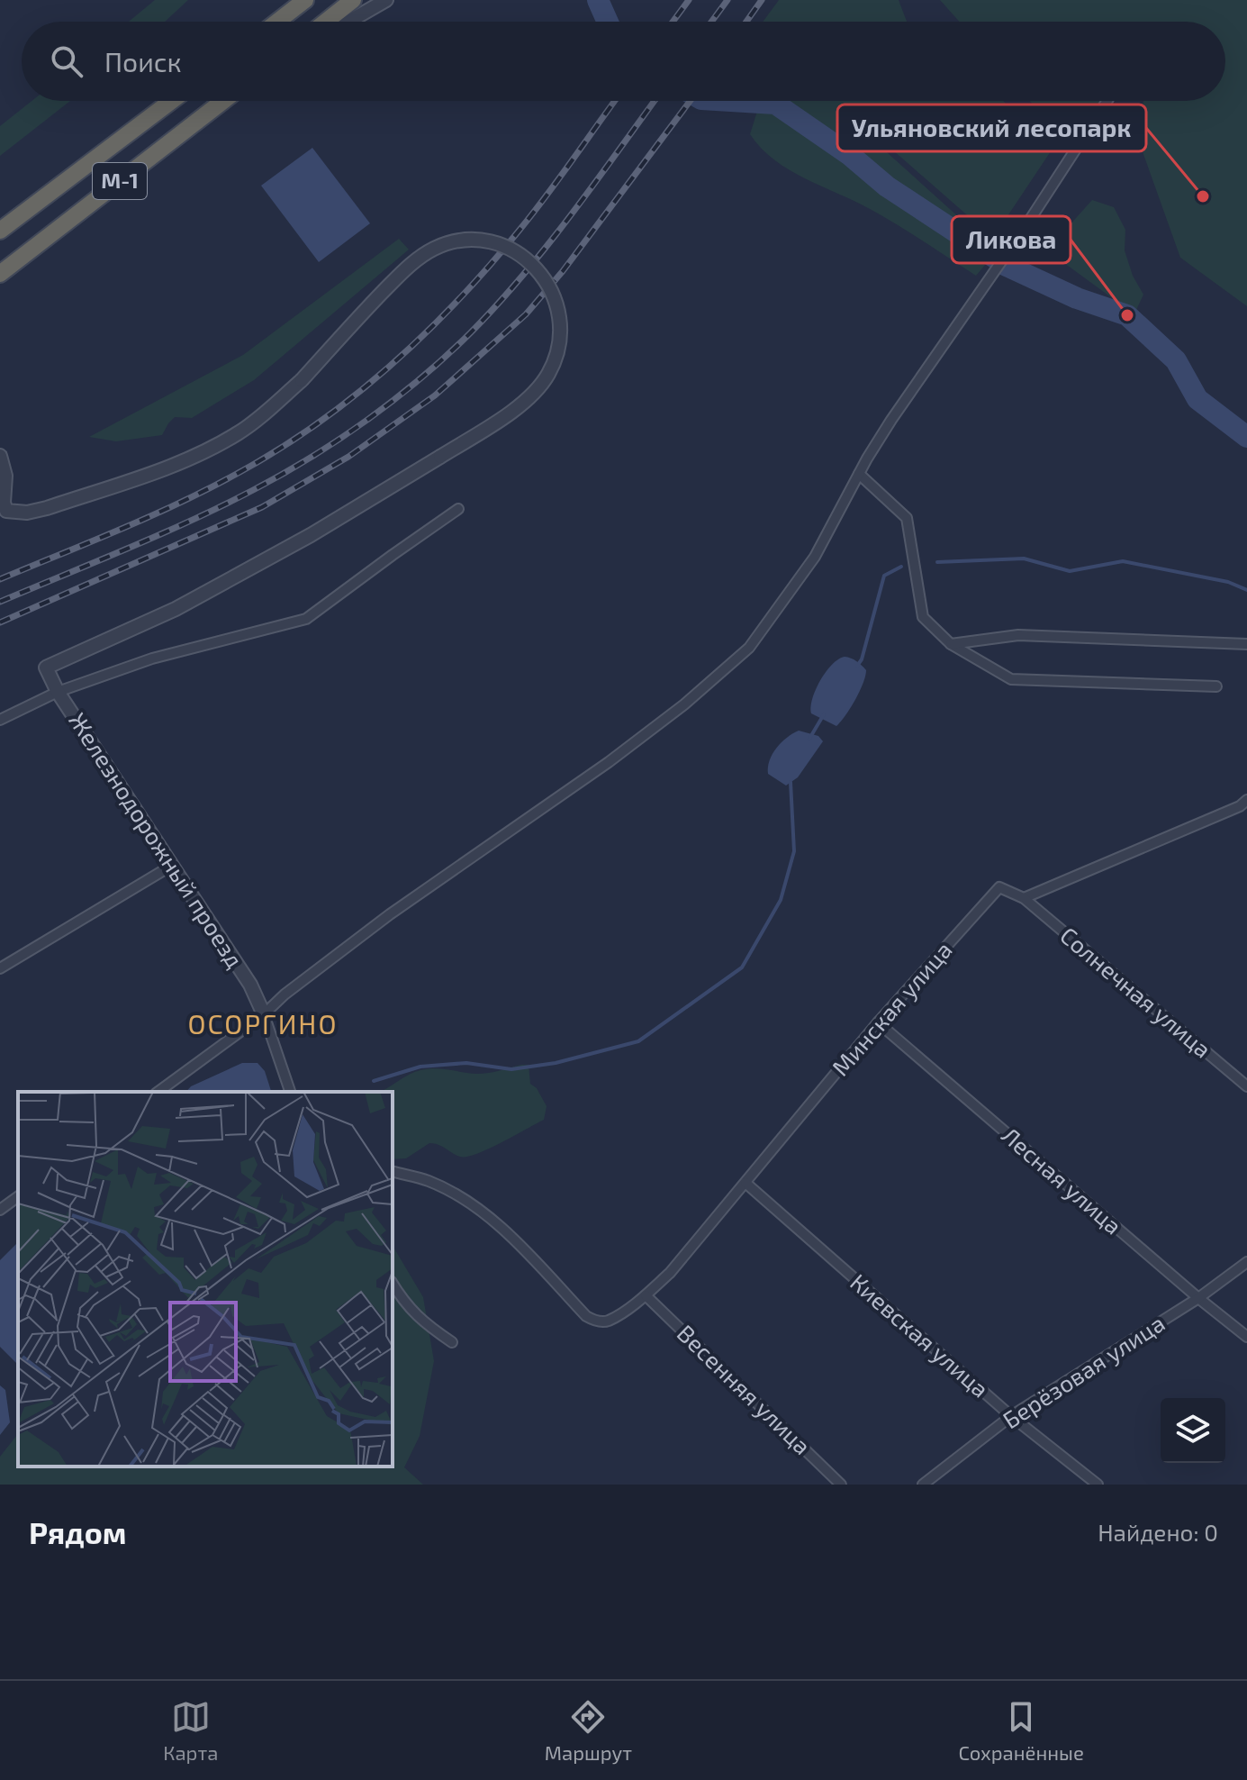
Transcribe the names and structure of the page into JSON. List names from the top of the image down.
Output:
{
  "streets": {
    "highway": ["М-1"],
    "street": [
      "Железнодорожный проезд",
      "Солнечная улица",
      "Минская улица",
      "Лесная улица",
      "Киевская улица",
      "Берёзовая улица",
      "Весенняя улица"
    ]
  },
  "crossings": [
    ["Солнечная улица", "Минская улица"],
    ["Минская улица", "Лесная улица"],
    ["Минская улица", "Киевская улица"],
    ["Минская улица", "Весенняя улица"],
    ["Лесная улица", "Берёзовая улица"],
    ["Киевская улица", "Берёзовая улица"]
  ],
  "districts": ["ОСОРГИНО"],
  "places": ["Ульяновский лесопарк", "Ликова"],
  "page": {
    "search": "Поиск",
    "heading": ["Рядом", "Найдено: 0"],
    "nav": ["Карта", "Маршрут", "Сохранённые"]
  }
}
